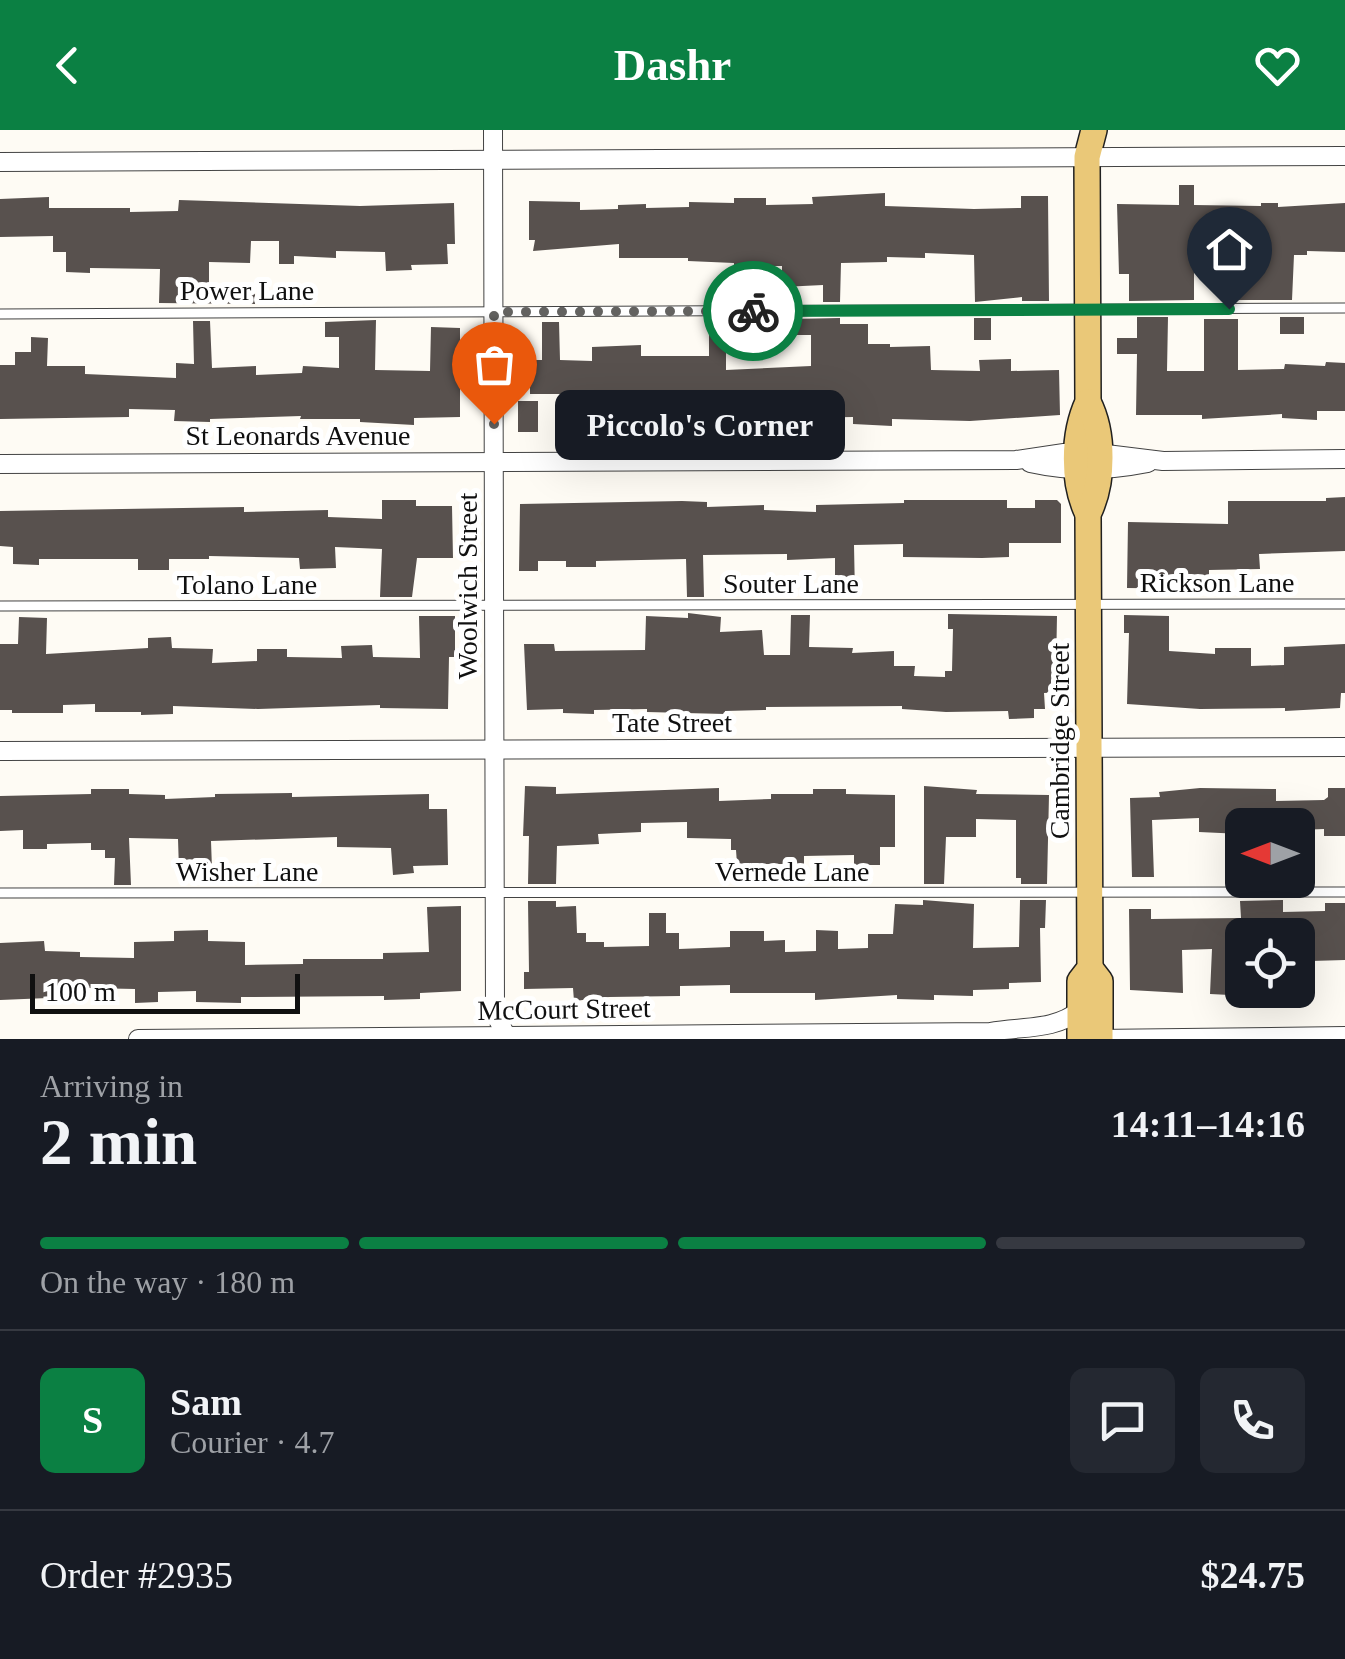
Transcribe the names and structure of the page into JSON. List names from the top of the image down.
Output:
{
  "streets": {
    "main road": ["Cambridge Street"],
    "street": [
      "St Leonards Avenue",
      "Woolwich Street",
      "Tate Street",
      "McCourt Street"
    ],
    "lane": [
      "Power Lane",
      "Rickson Lane",
      "Souter Lane",
      "Tolano Lane",
      "Wisher Lane",
      "Vernede Lane"
    ]
  },
  "crossings": [
    ["Power Lane", "Woolwich Street"],
    ["Power Lane", "Cambridge Street"],
    ["St Leonards Avenue", "Woolwich Street"],
    ["St Leonards Avenue", "Cambridge Street"],
    ["Rickson Lane", "Souter Lane"],
    ["Rickson Lane", "Cambridge Street"],
    ["Souter Lane", "Tolano Lane"],
    ["Souter Lane", "Woolwich Street"],
    ["Souter Lane", "Cambridge Street"],
    ["Tolano Lane", "Woolwich Street"],
    ["Woolwich Street", "Tate Street"],
    ["Woolwich Street", "Wisher Lane"],
    ["Woolwich Street", "Vernede Lane"],
    ["Woolwich Street", "McCourt Street"],
    ["Tate Street", "Cambridge Street"],
    ["Cambridge Street", "Vernede Lane"],
    ["Cambridge Street", "McCourt Street"],
    ["Wisher Lane", "Vernede Lane"]
  ],
  "places": ["Piccolo's Corner"],
  "scale_bar": "100 m",
  "north": "left",
  "page": {
    "header": "Dashr",
    "bubble": "Piccolo's Corner",
    "scale": "100 m",
    "heading": ["2 min", "Arriving in", "14:11–14:16"],
    "panel": [
      "Sam",
      "Courier · 4.7",
      "Order #2935",
      "$24.75"
    ],
    "bar": "On the way · 180 m",
    "round": "S"
  }
}
